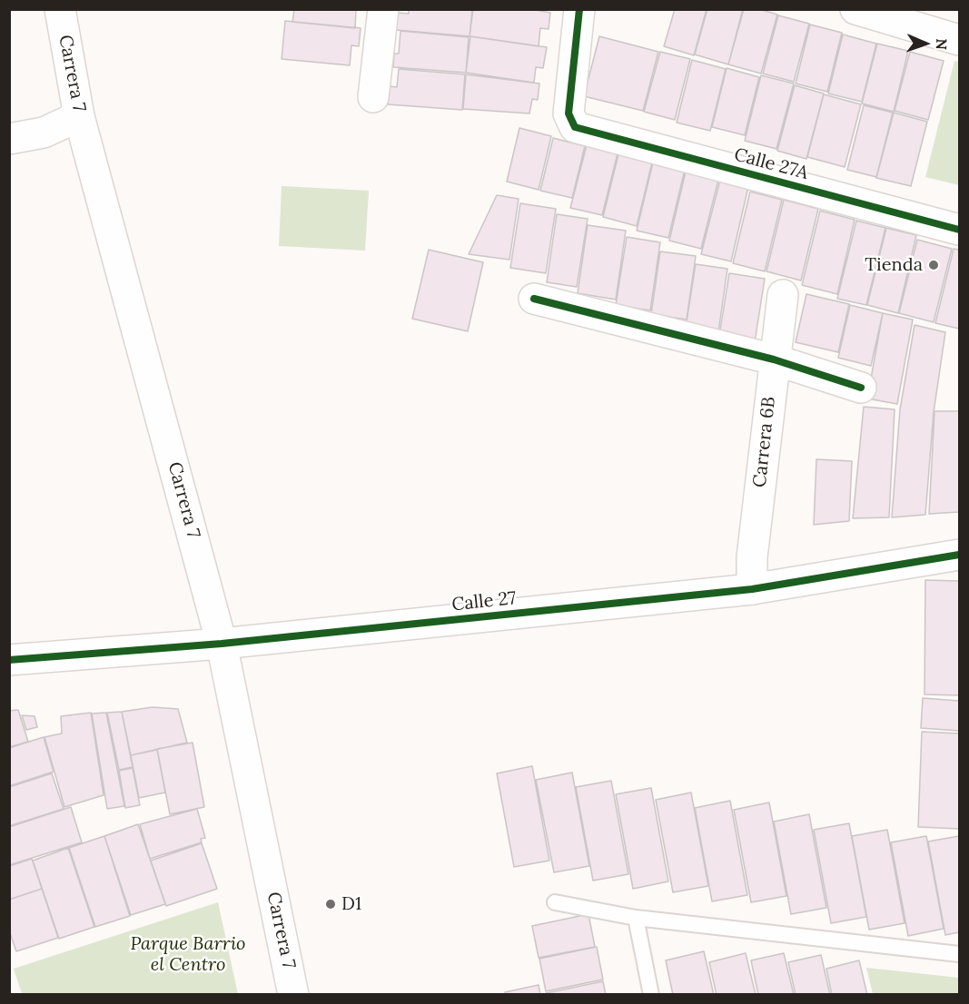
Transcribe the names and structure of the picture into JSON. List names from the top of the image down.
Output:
{
  "streets": {
    "street": [
      "Carrera 7",
      "Calle 27A",
      "Carrera 6B",
      "Calle 27"
    ]
  },
  "crossings": [
    ["Carrera 7", "Calle 27"],
    ["Carrera 6B", "Calle 27"]
  ],
  "parks": ["Parque Barrio el Centro"],
  "places": ["Tienda", "D1"],
  "north": "right"
}
